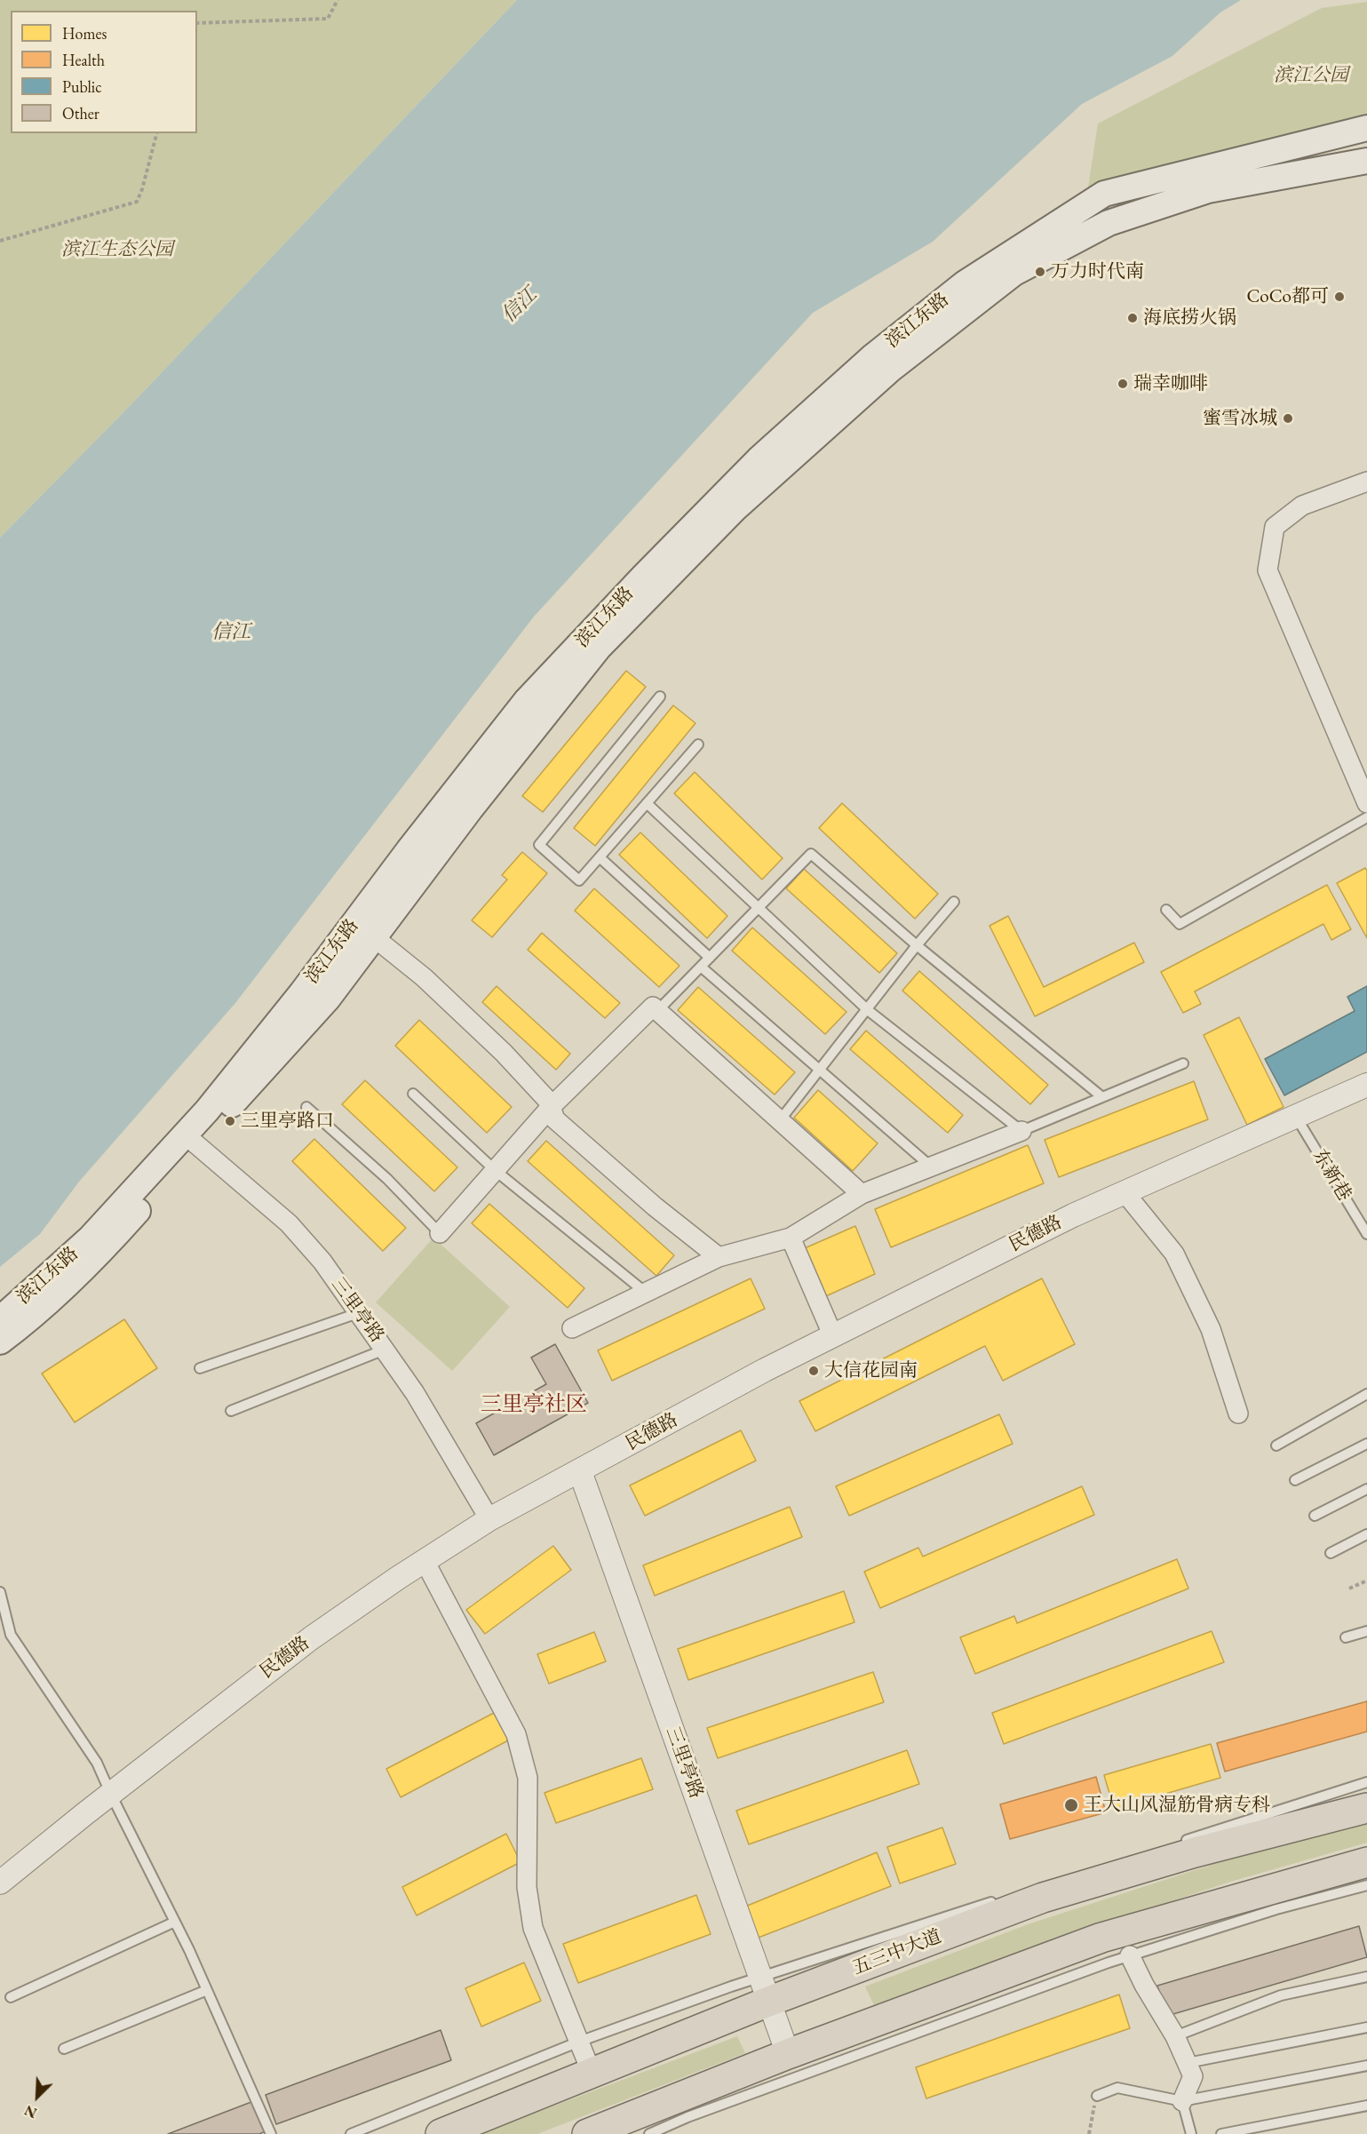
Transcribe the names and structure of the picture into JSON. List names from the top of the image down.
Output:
{
  "streets": {
    "main road": ["滨江东路", "五三中大道"],
    "street": ["民德路", "三里亭路"],
    "lane": ["东新巷"]
  },
  "crossings": [
    ["滨江东路", "三里亭路"],
    ["东新巷", "民德路"],
    ["民德路", "三里亭路"],
    ["三里亭路", "五三中大道"]
  ],
  "districts": ["三里亭社区"],
  "water": ["信江"],
  "parks": ["滨江公园", "滨江生态公园"],
  "places": [
    "万力时代南",
    "CoCo都可",
    "海底捞火锅",
    "瑞幸咖啡",
    "蜜雪冰城",
    "三里亭路口",
    "大信花园南",
    "王大山风湿筋骨病专科"
  ],
  "legend": [
    "Homes",
    "Health",
    "Public",
    "Other"
  ],
  "north": "bottom left"
}
